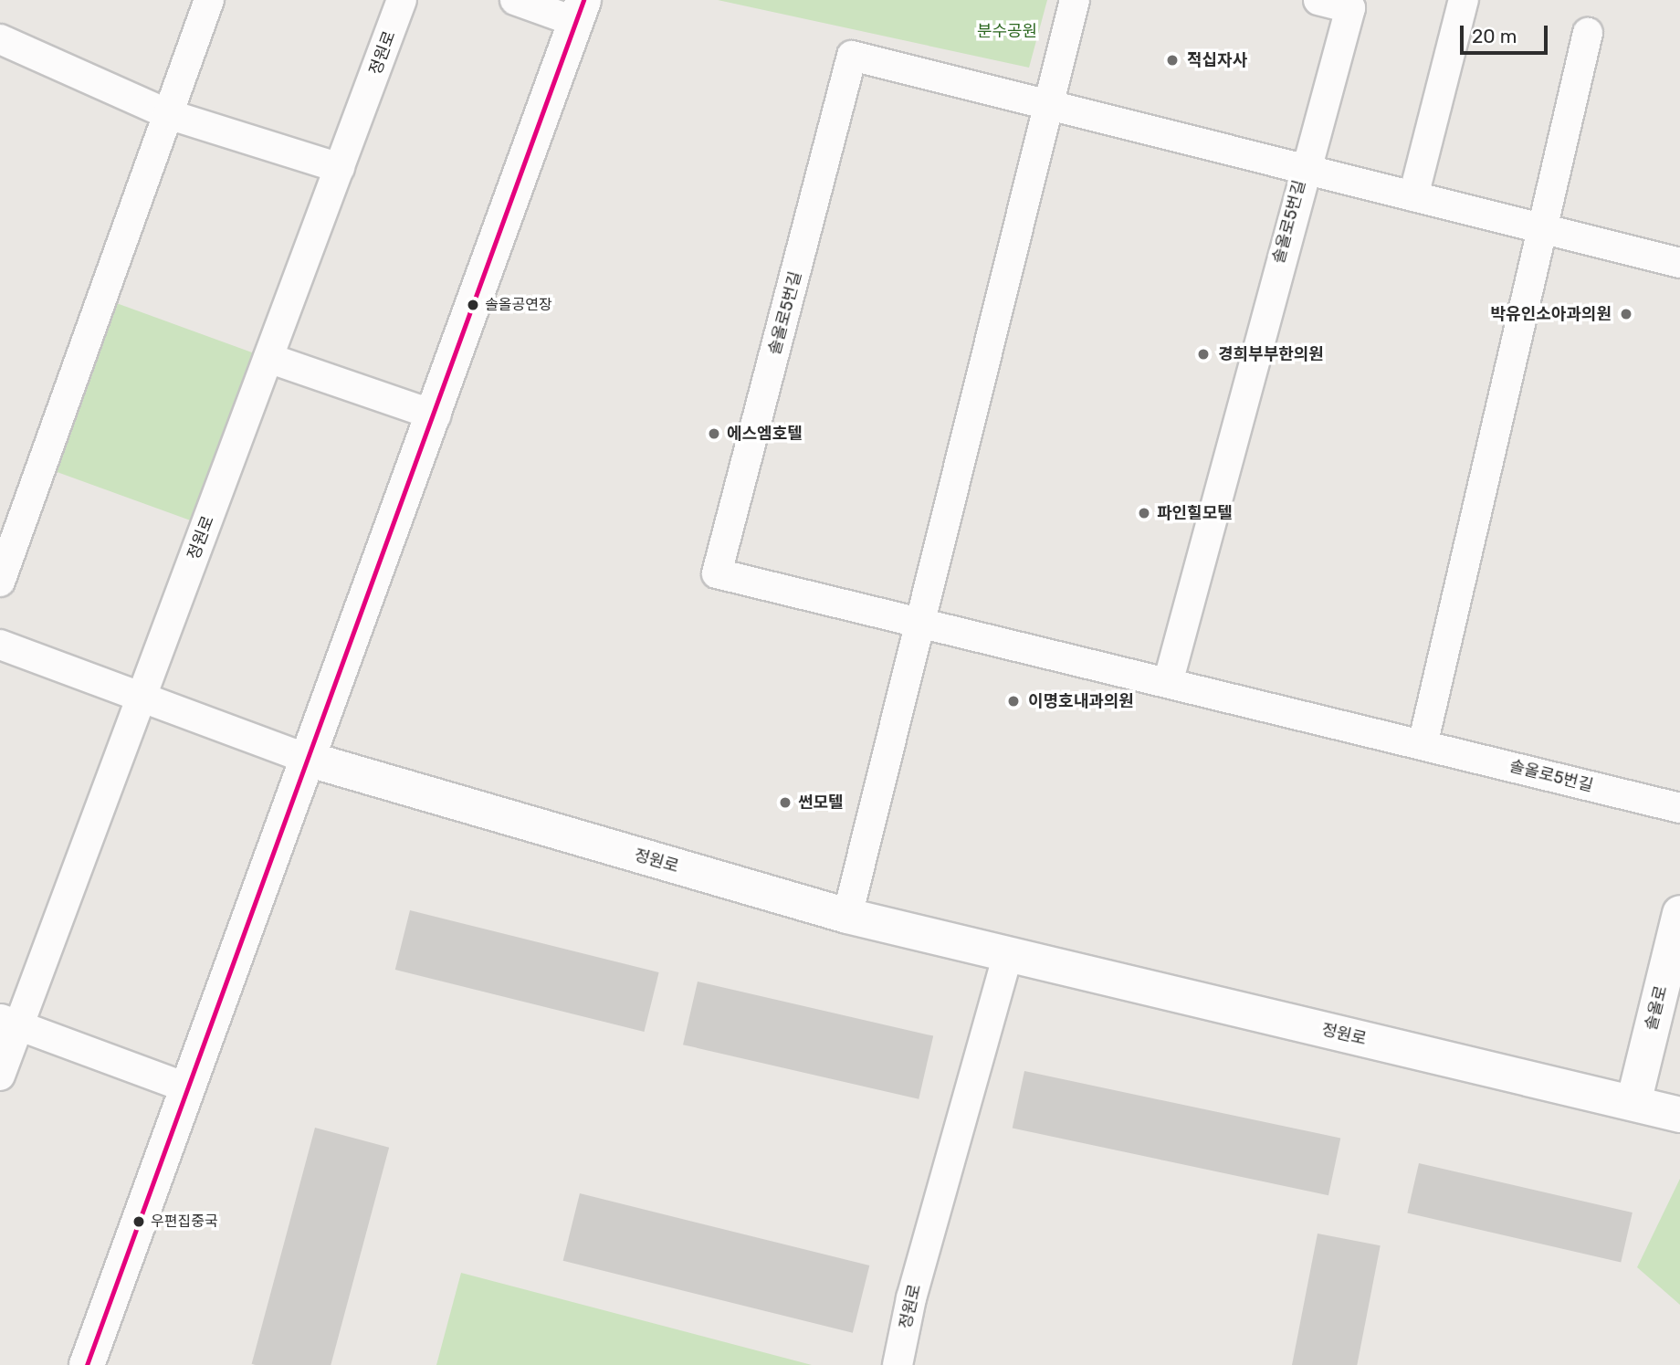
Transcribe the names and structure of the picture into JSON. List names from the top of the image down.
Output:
{
  "streets": {
    "street": ["정원로", "솔올로5번길", "솔올로"]
  },
  "crossings": [
    ["정원로", "솔올로"]
  ],
  "parks": ["분수공원"],
  "places": [
    "적십자사",
    "솔올공연장",
    "박유인소아과의원",
    "경희부부한의원",
    "에스엠호텔",
    "파인힐모텔",
    "이명호내과의원",
    "썬모텔",
    "우편집중국"
  ],
  "scale_bar": "20 m"
}
